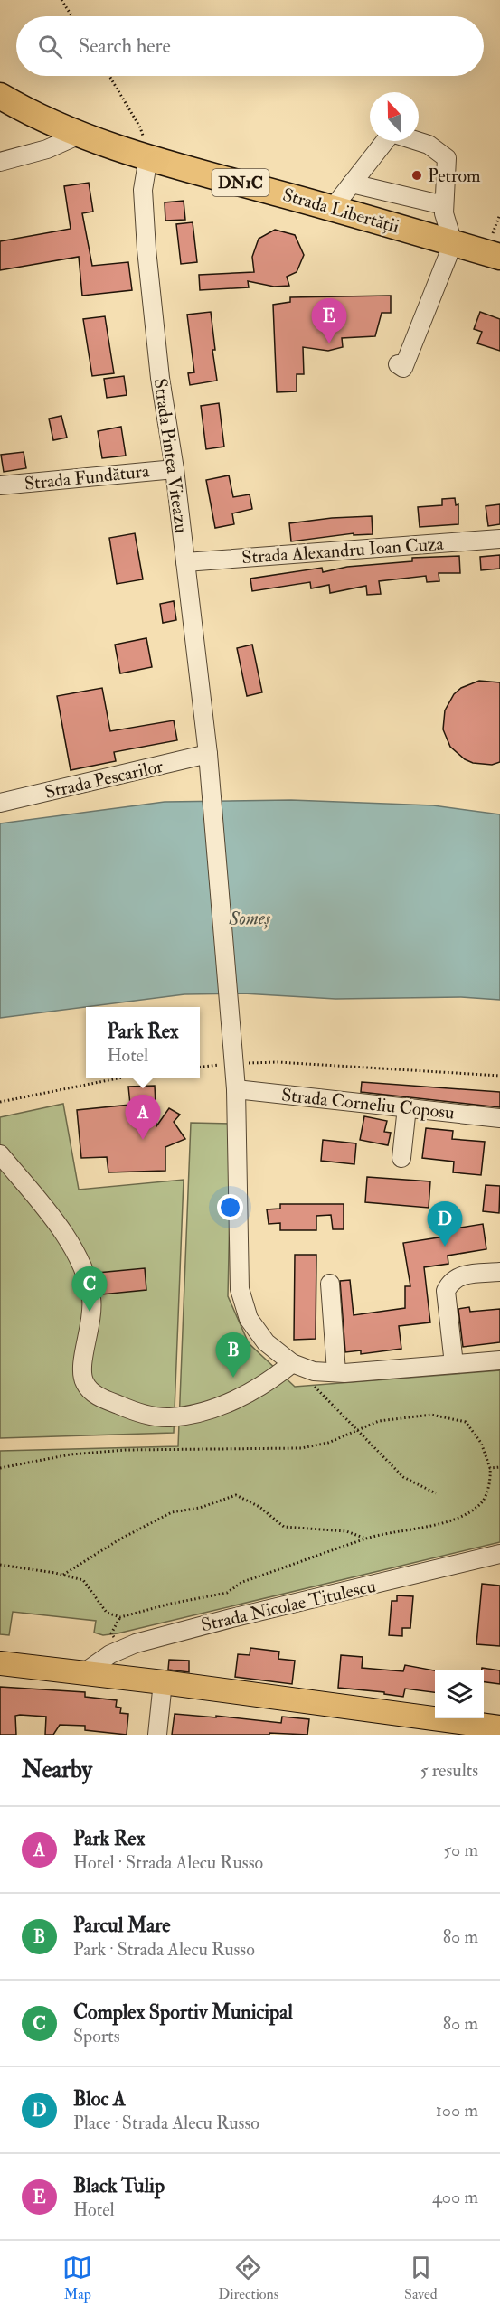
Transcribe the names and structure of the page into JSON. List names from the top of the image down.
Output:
{
  "streets": {
    "highway": ["DN1C", "Strada Libertății"],
    "street": [
      "Strada Pintea Viteazu",
      "Strada Fundătura",
      "Strada Alexandru Ioan Cuza",
      "Strada Pescarilor",
      "Strada Corneliu Coposu",
      "Strada Nicolae Titulescu"
    ]
  },
  "crossings": [
    ["Strada Libertății", "Strada Pintea Viteazu"],
    ["Strada Pintea Viteazu", "Strada Fundătura"],
    ["Strada Pintea Viteazu", "Strada Alexandru Ioan Cuza"],
    ["Strada Pintea Viteazu", "Strada Pescarilor"],
    ["Strada Pintea Viteazu", "Strada Corneliu Coposu"]
  ],
  "water": ["Someș"],
  "places": ["Petrom"],
  "north": "top",
  "page": {
    "search": "Search here",
    "pins": [
      "E",
      "A",
      "D",
      "C",
      "B"
    ],
    "popup": ["Park Rex", "Hotel"],
    "heading": ["Nearby", "5 results"],
    "list": [
      {
        "mark": "A",
        "name": "Park Rex",
        "note": "Hotel · Strada Alecu Russo",
        "value": "50 m"
      },
      {
        "mark": "B",
        "name": "Parcul Mare",
        "note": "Park · Strada Alecu Russo",
        "value": "80 m"
      },
      {
        "mark": "C",
        "name": "Complex Sportiv Municipal",
        "note": "Sports",
        "value": "80 m"
      },
      {
        "mark": "D",
        "name": "Bloc A",
        "note": "Place · Strada Alecu Russo",
        "value": "100 m"
      },
      {
        "mark": "E",
        "name": "Black Tulip",
        "note": "Hotel",
        "value": "400 m"
      }
    ],
    "nav": ["Map", "Directions", "Saved"]
  }
}
